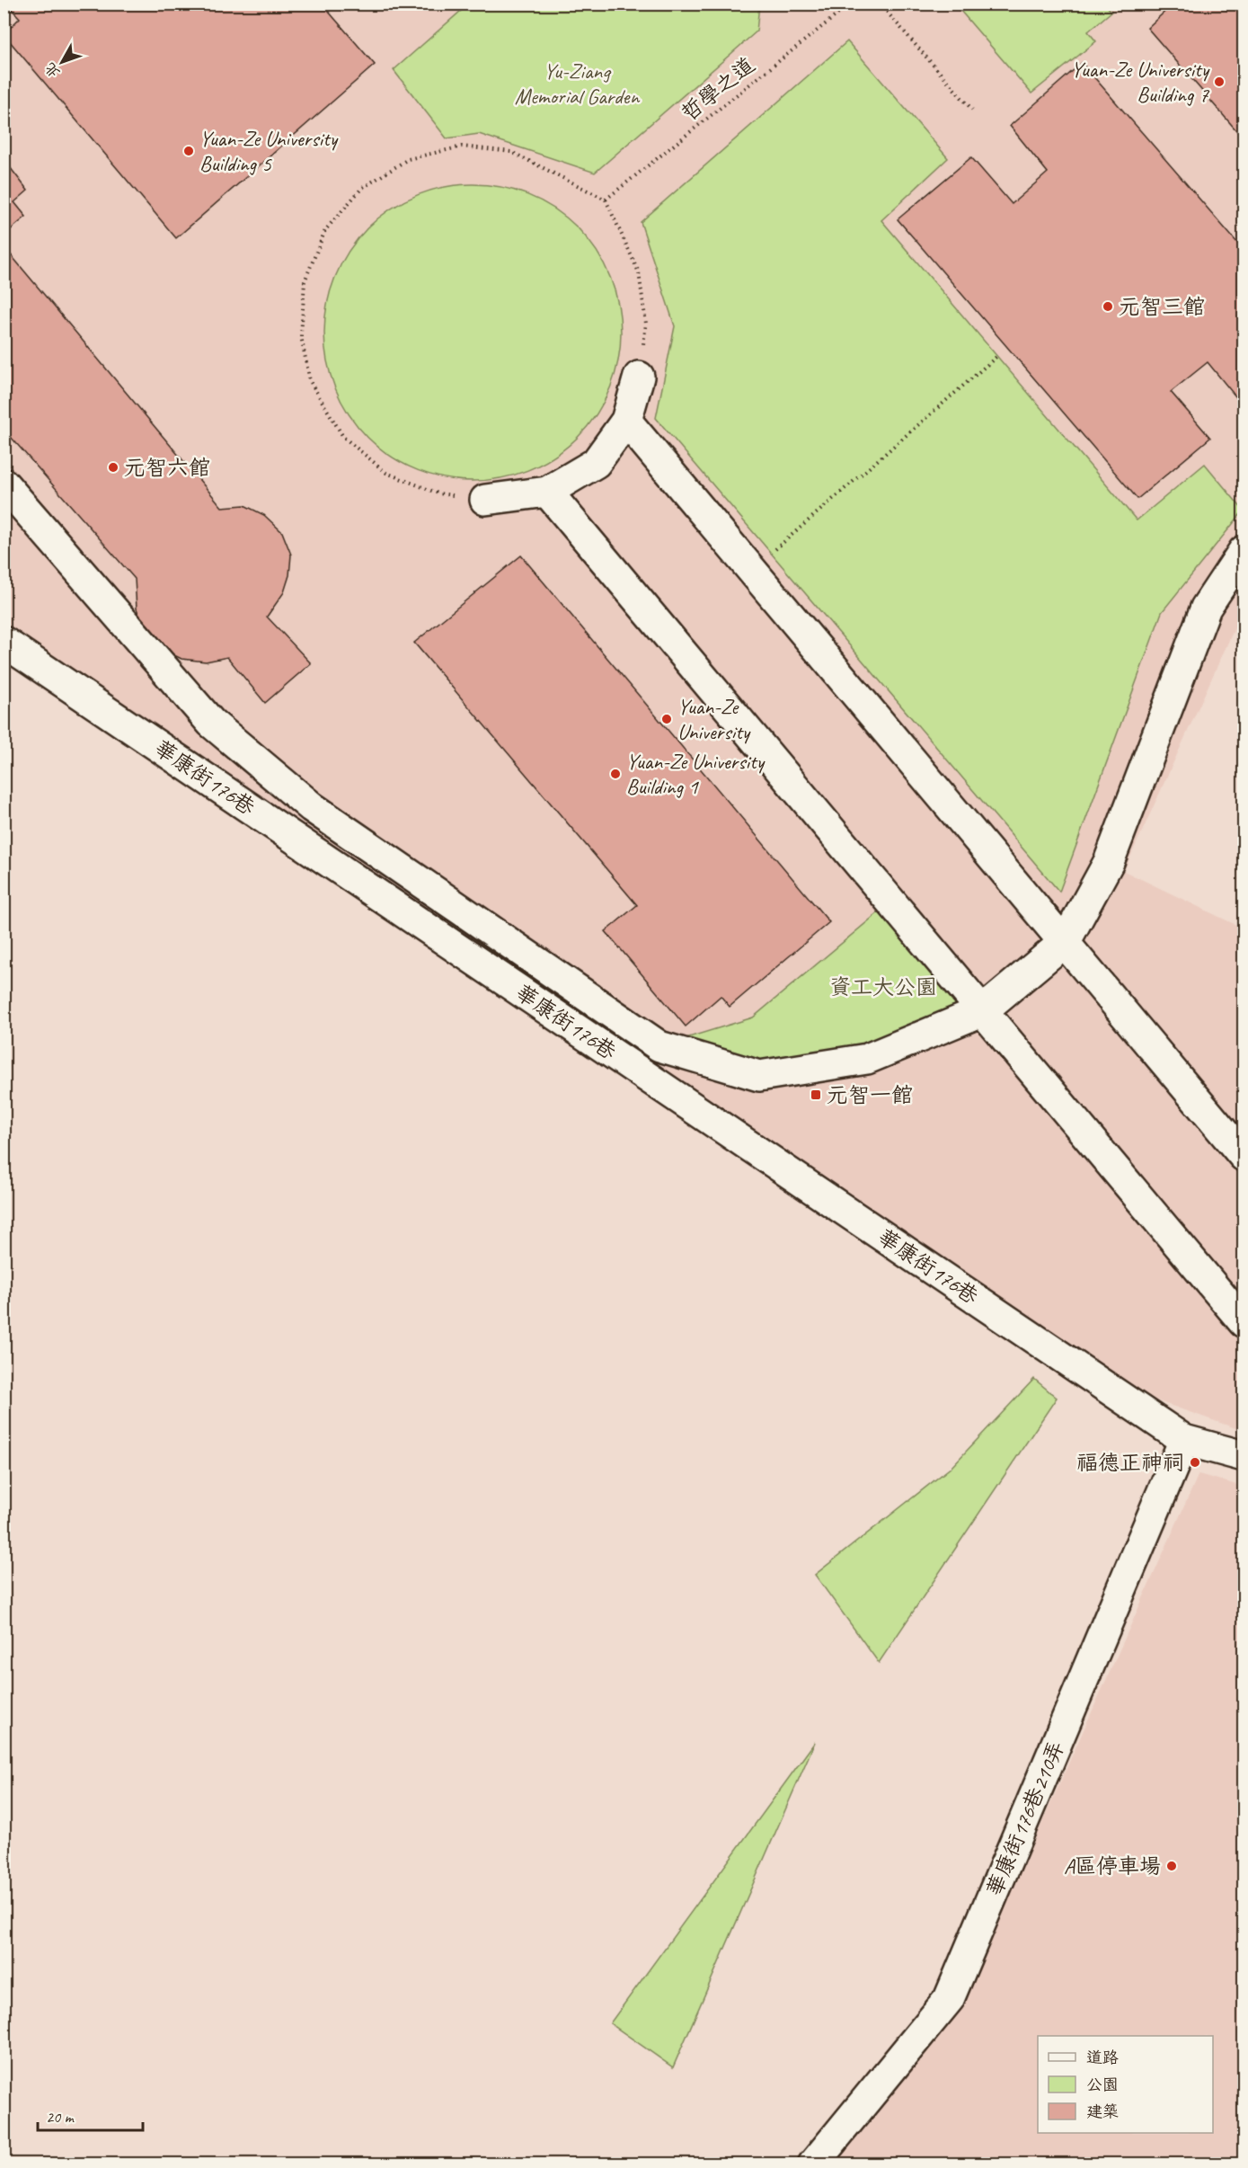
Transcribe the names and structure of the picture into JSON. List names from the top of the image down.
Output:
{
  "streets": {
    "lane": ["華康街176巷", "華康街176巷210弄"],
    "path": ["哲學之道"]
  },
  "crossings": [
    ["華康街176巷", "華康街176巷210弄"]
  ],
  "parks": ["Yu-Ziang Memorial Garden", "資工大公園"],
  "places": {
    "other": [
      "Yuan-Ze University Building 7",
      "Yuan-Ze University Building 5",
      "元智三館",
      "元智六館",
      "Yuan-Ze University",
      "Yuan-Ze University Building 1",
      "福德正神祠",
      "A區停車場"
    ],
    "transit": ["元智一館"]
  },
  "legend": ["道路", "公園", "建築"],
  "scale_bar": "20 m",
  "north": "bottom left"
}
